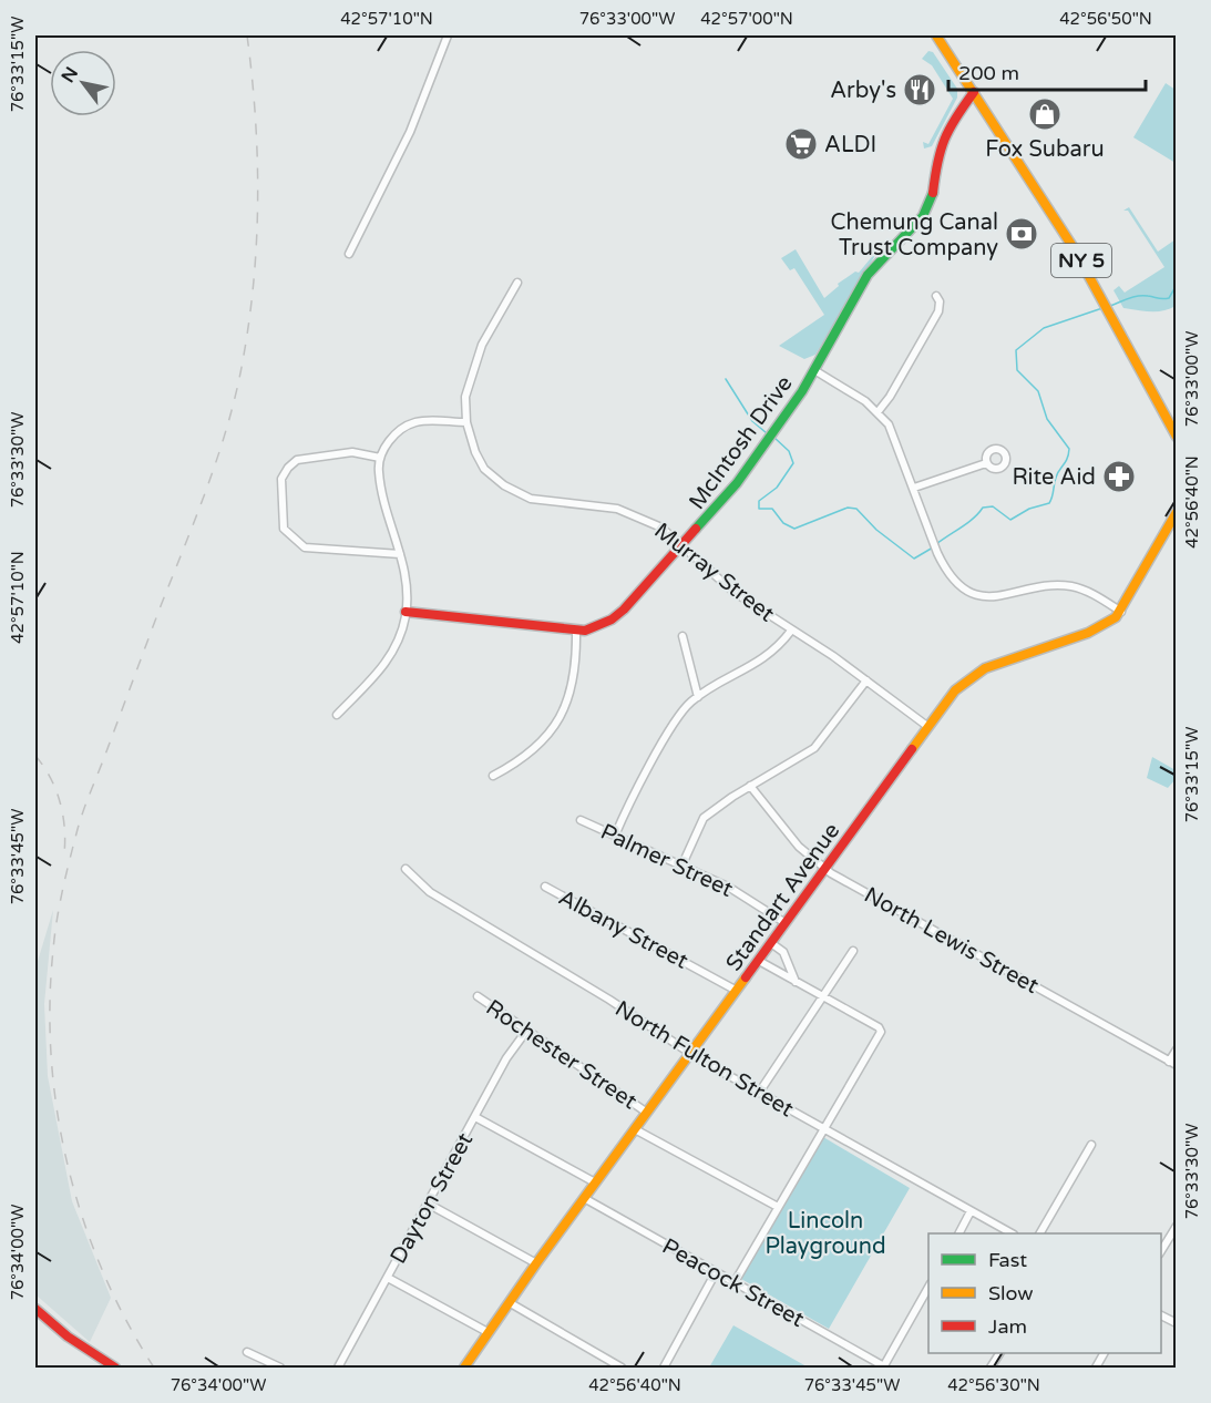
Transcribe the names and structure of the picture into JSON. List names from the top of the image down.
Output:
{
  "streets": {
    "main road": ["NY 5", "McIntosh Drive", "Standart Avenue"],
    "street": [
      "Murray Street",
      "Palmer Street",
      "Albany Street",
      "North Lewis Street",
      "Rochester Street",
      "North Fulton Street",
      "Dayton Street",
      "Peacock Street"
    ]
  },
  "crossings": [
    ["NY 5", "McIntosh Drive"],
    ["McIntosh Drive", "Murray Street"],
    ["Murray Street", "Standart Avenue"],
    ["Palmer Street", "Standart Avenue"],
    ["Standart Avenue", "Albany Street"],
    ["Standart Avenue", "North Lewis Street"],
    ["Standart Avenue", "Rochester Street"],
    ["Standart Avenue", "North Fulton Street"],
    ["Standart Avenue", "Peacock Street"],
    ["Rochester Street", "Dayton Street"]
  ],
  "parks": ["Lincoln Playground"],
  "places": {
    "restaurant": ["Arby's"],
    "shop": ["Fox Subaru"],
    "supermarket": ["ALDI"],
    "bank": ["Chemung Canal Trust Company"],
    "pharmacy": ["Rite Aid"]
  },
  "legend": ["Fast", "Slow", "Jam"],
  "scale_bar": "200 m",
  "north": "top left",
  "coordinates": [
    "42°57'10\"N",
    "76°33'00\"W",
    "42°57'00\"N",
    "42°56'50\"N",
    "76°33'15\"W",
    "76°33'30\"W",
    "42°56'40\"N",
    "76°33'45\"W",
    "76°34'00\"W",
    "42°56'30\"N"
  ]
}
